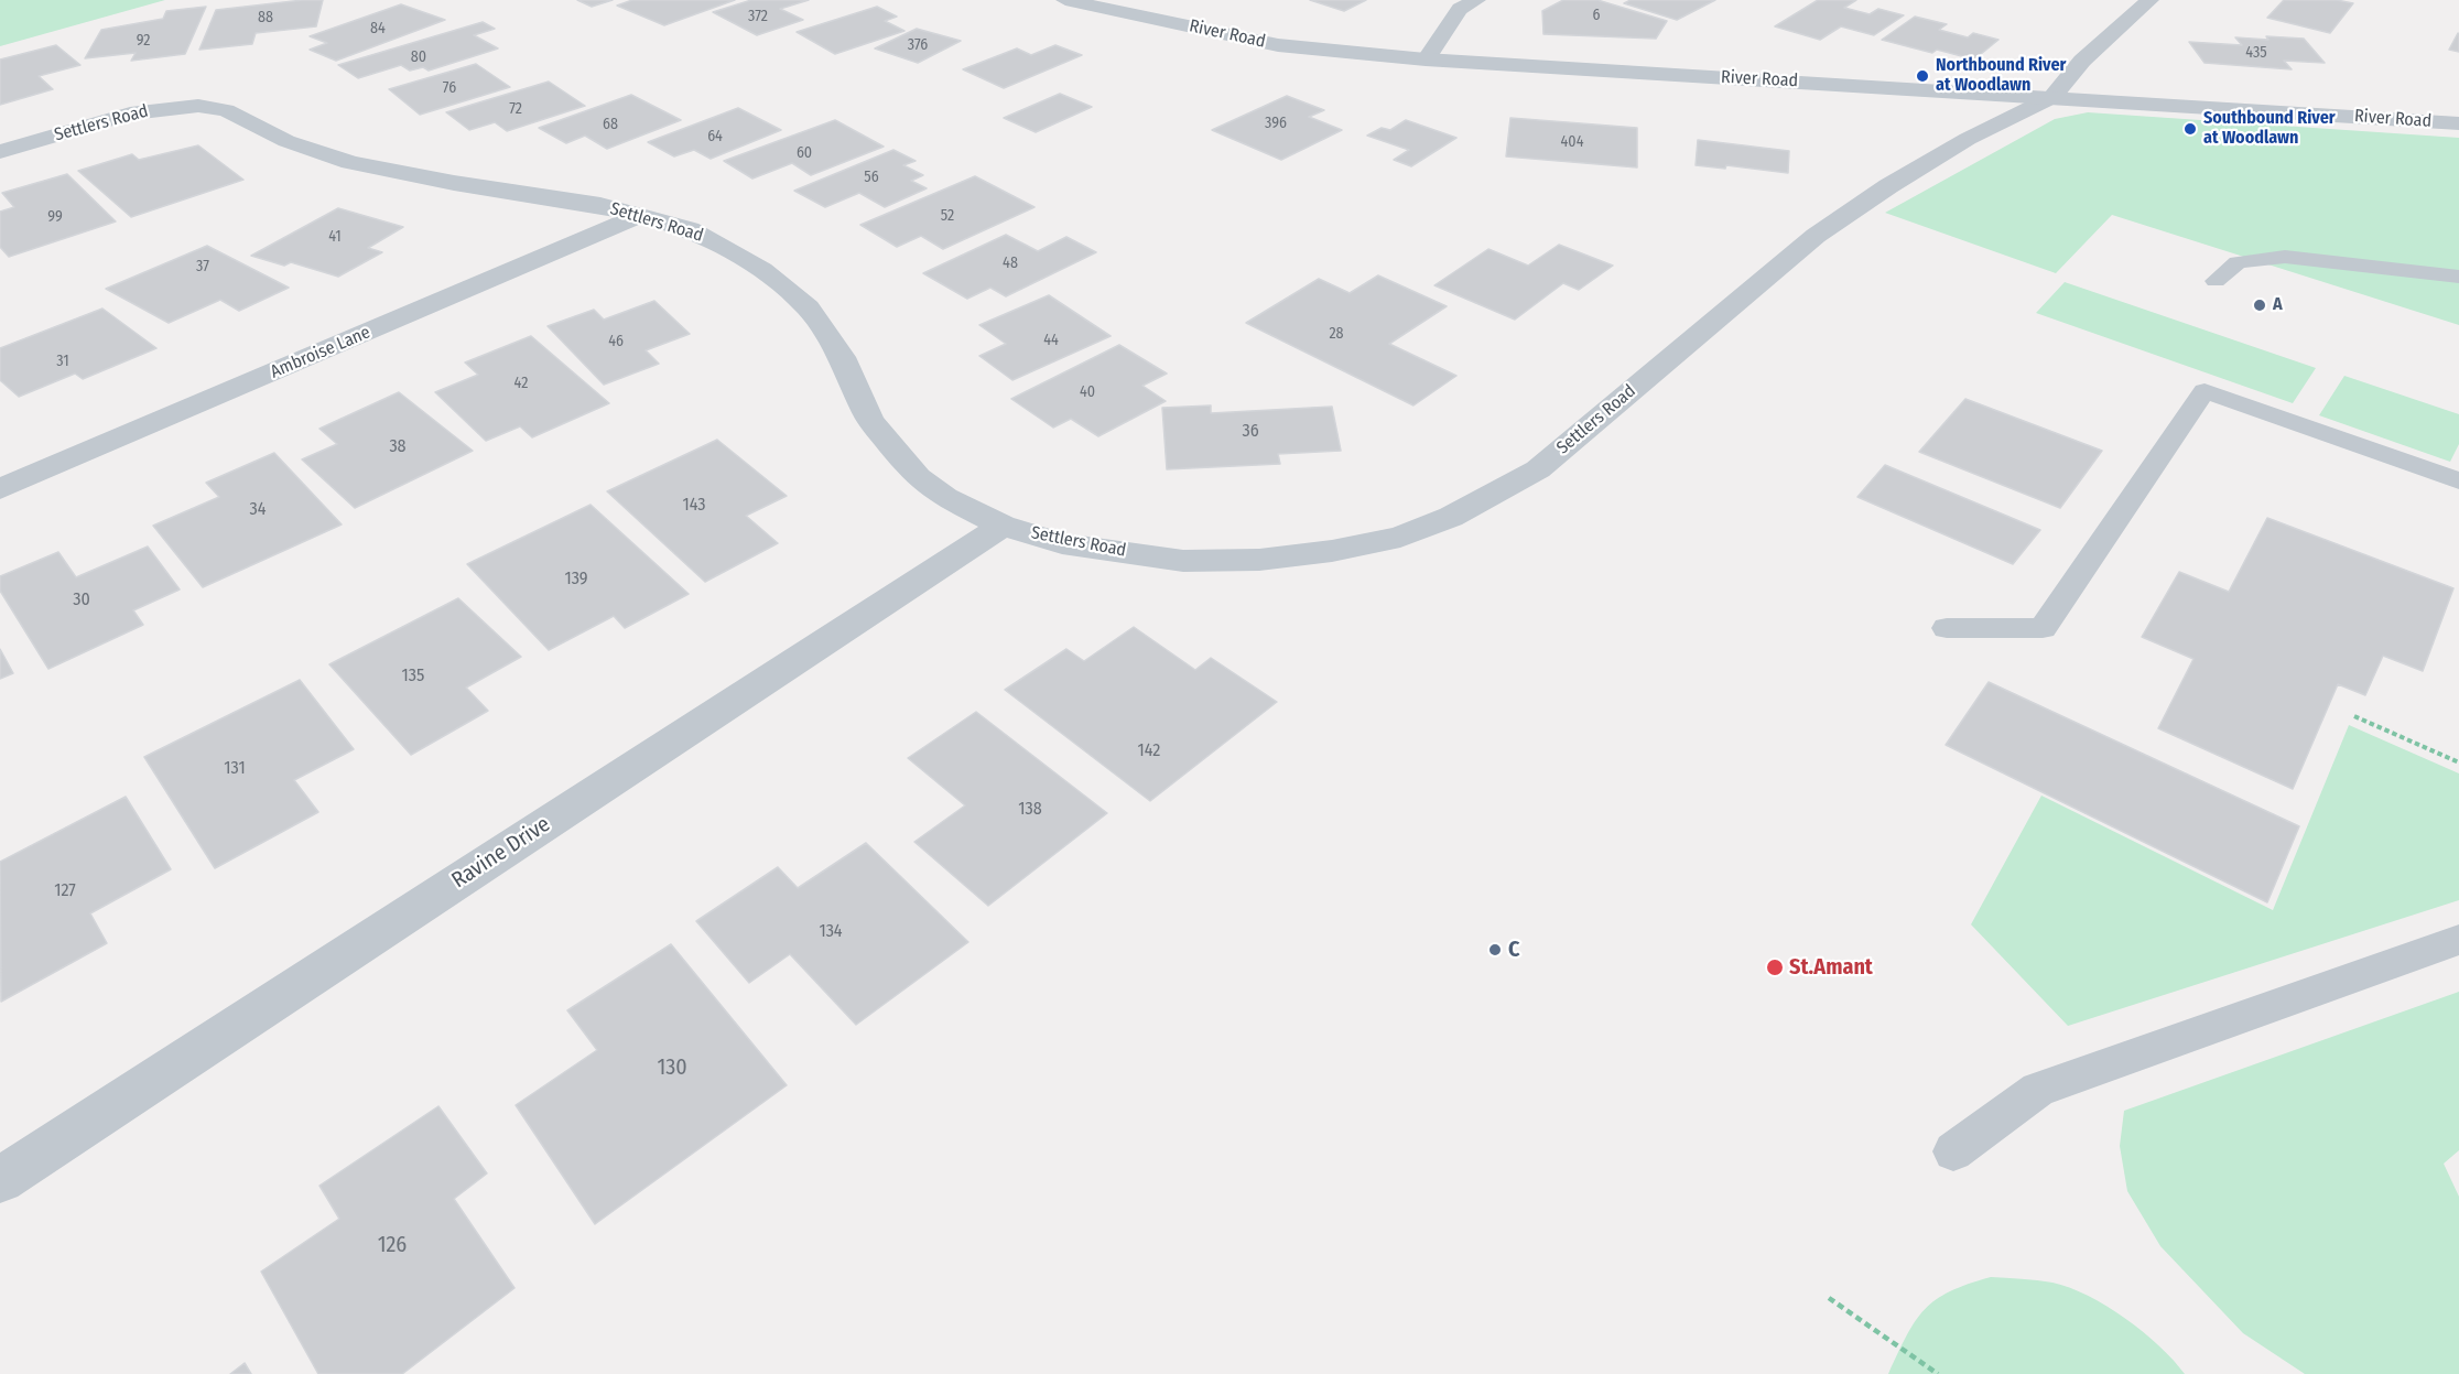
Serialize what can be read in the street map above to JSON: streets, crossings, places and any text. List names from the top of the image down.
{
  "streets": {
    "street": [
      "River Road",
      "Settlers Road",
      "Ambroise Lane",
      "Ravine Drive"
    ]
  },
  "crossings": [
    ["River Road", "Settlers Road"],
    ["Settlers Road", "Ambroise Lane"],
    ["Settlers Road", "Ravine Drive"]
  ],
  "places": [
    "Northbound River at Woodlawn",
    "Southbound River at Woodlawn",
    "A",
    "C",
    "St.Amant"
  ],
  "house_numbers": [
    "6",
    "372",
    "88",
    "84",
    "92",
    "376",
    "435",
    "80",
    "76",
    "72",
    "396",
    "68",
    "64",
    "404",
    "60",
    "56",
    "52",
    "99",
    "41",
    "48",
    "37",
    "28",
    "44",
    "46",
    "31",
    "42",
    "40",
    "36",
    "38",
    "143",
    "34",
    "139",
    "30",
    "135",
    "142",
    "131",
    "138",
    "127",
    "134",
    "130",
    "126"
  ]
}
